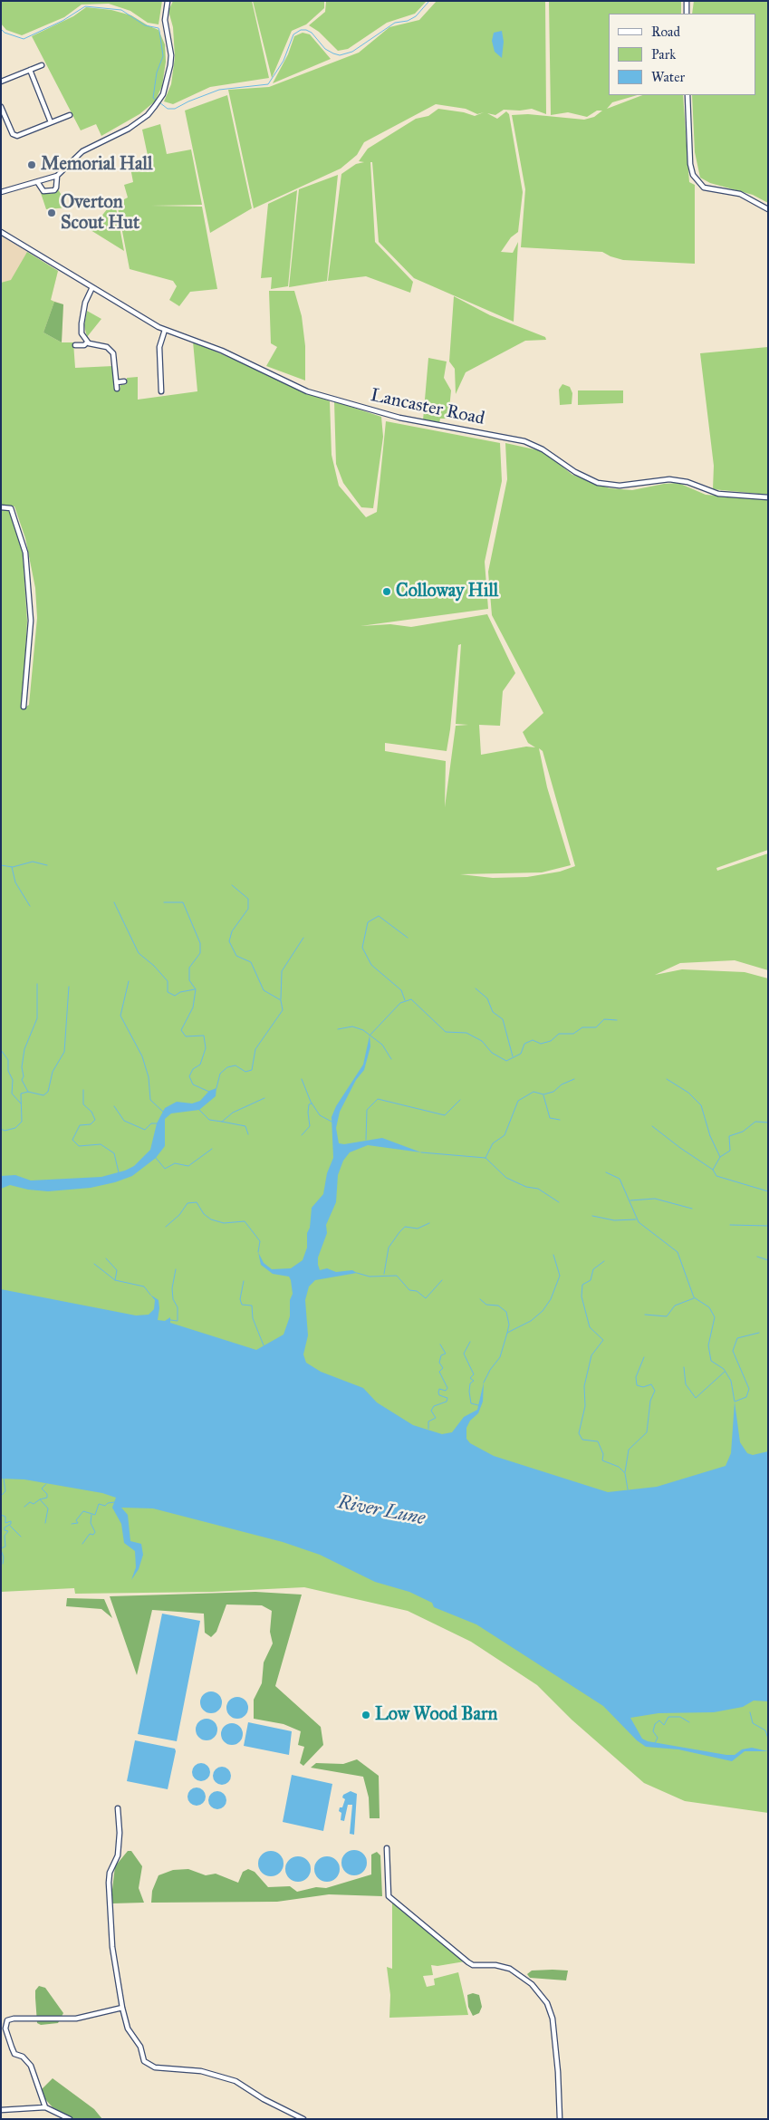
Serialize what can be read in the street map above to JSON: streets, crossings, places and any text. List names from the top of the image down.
{
  "streets": {
    "street": ["Lancaster Road"]
  },
  "water": ["River Lune"],
  "places": [
    "Memorial Hall",
    "Overton Scout Hut",
    "Colloway Hill",
    "Low Wood Barn"
  ],
  "legend": ["Road", "Park", "Water"]
}
